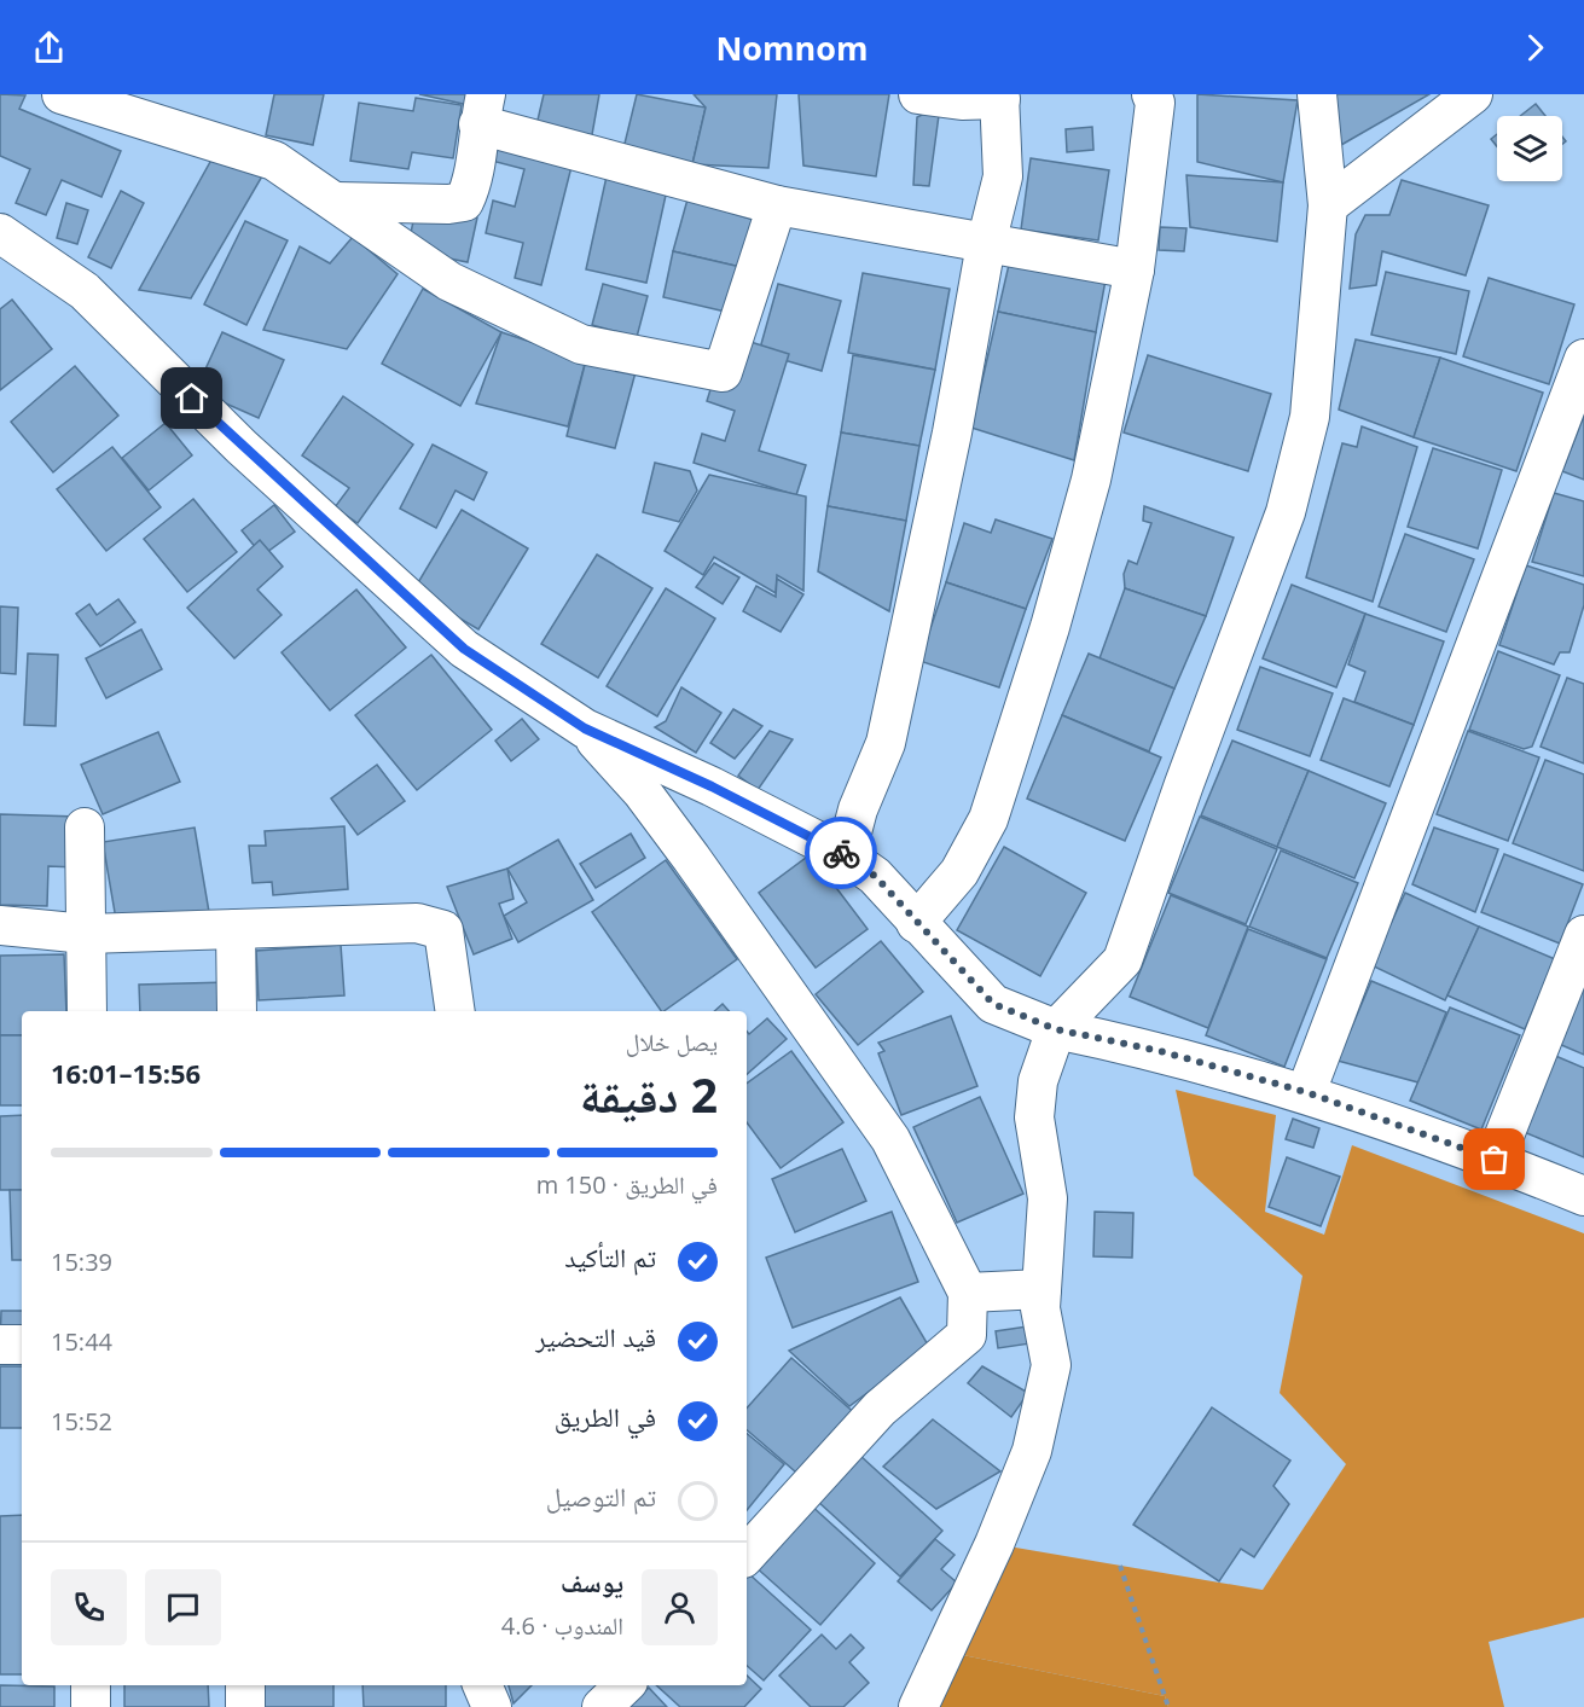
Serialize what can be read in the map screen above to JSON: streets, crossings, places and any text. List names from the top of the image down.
{
  "page": {
    "header": "Nomnom",
    "heading": ["2 دقيقة", "يصل خلال", "15:56–16:01"],
    "panel": ["يوسف", "المندوب · 4.6"],
    "bar": "في الطريق · 150 m",
    "list": [
      ["تم التأكيد", "15:39"],
      ["قيد التحضير", "15:44"],
      ["في الطريق", "15:52"],
      "تم التوصيل"
    ]
  }
}
